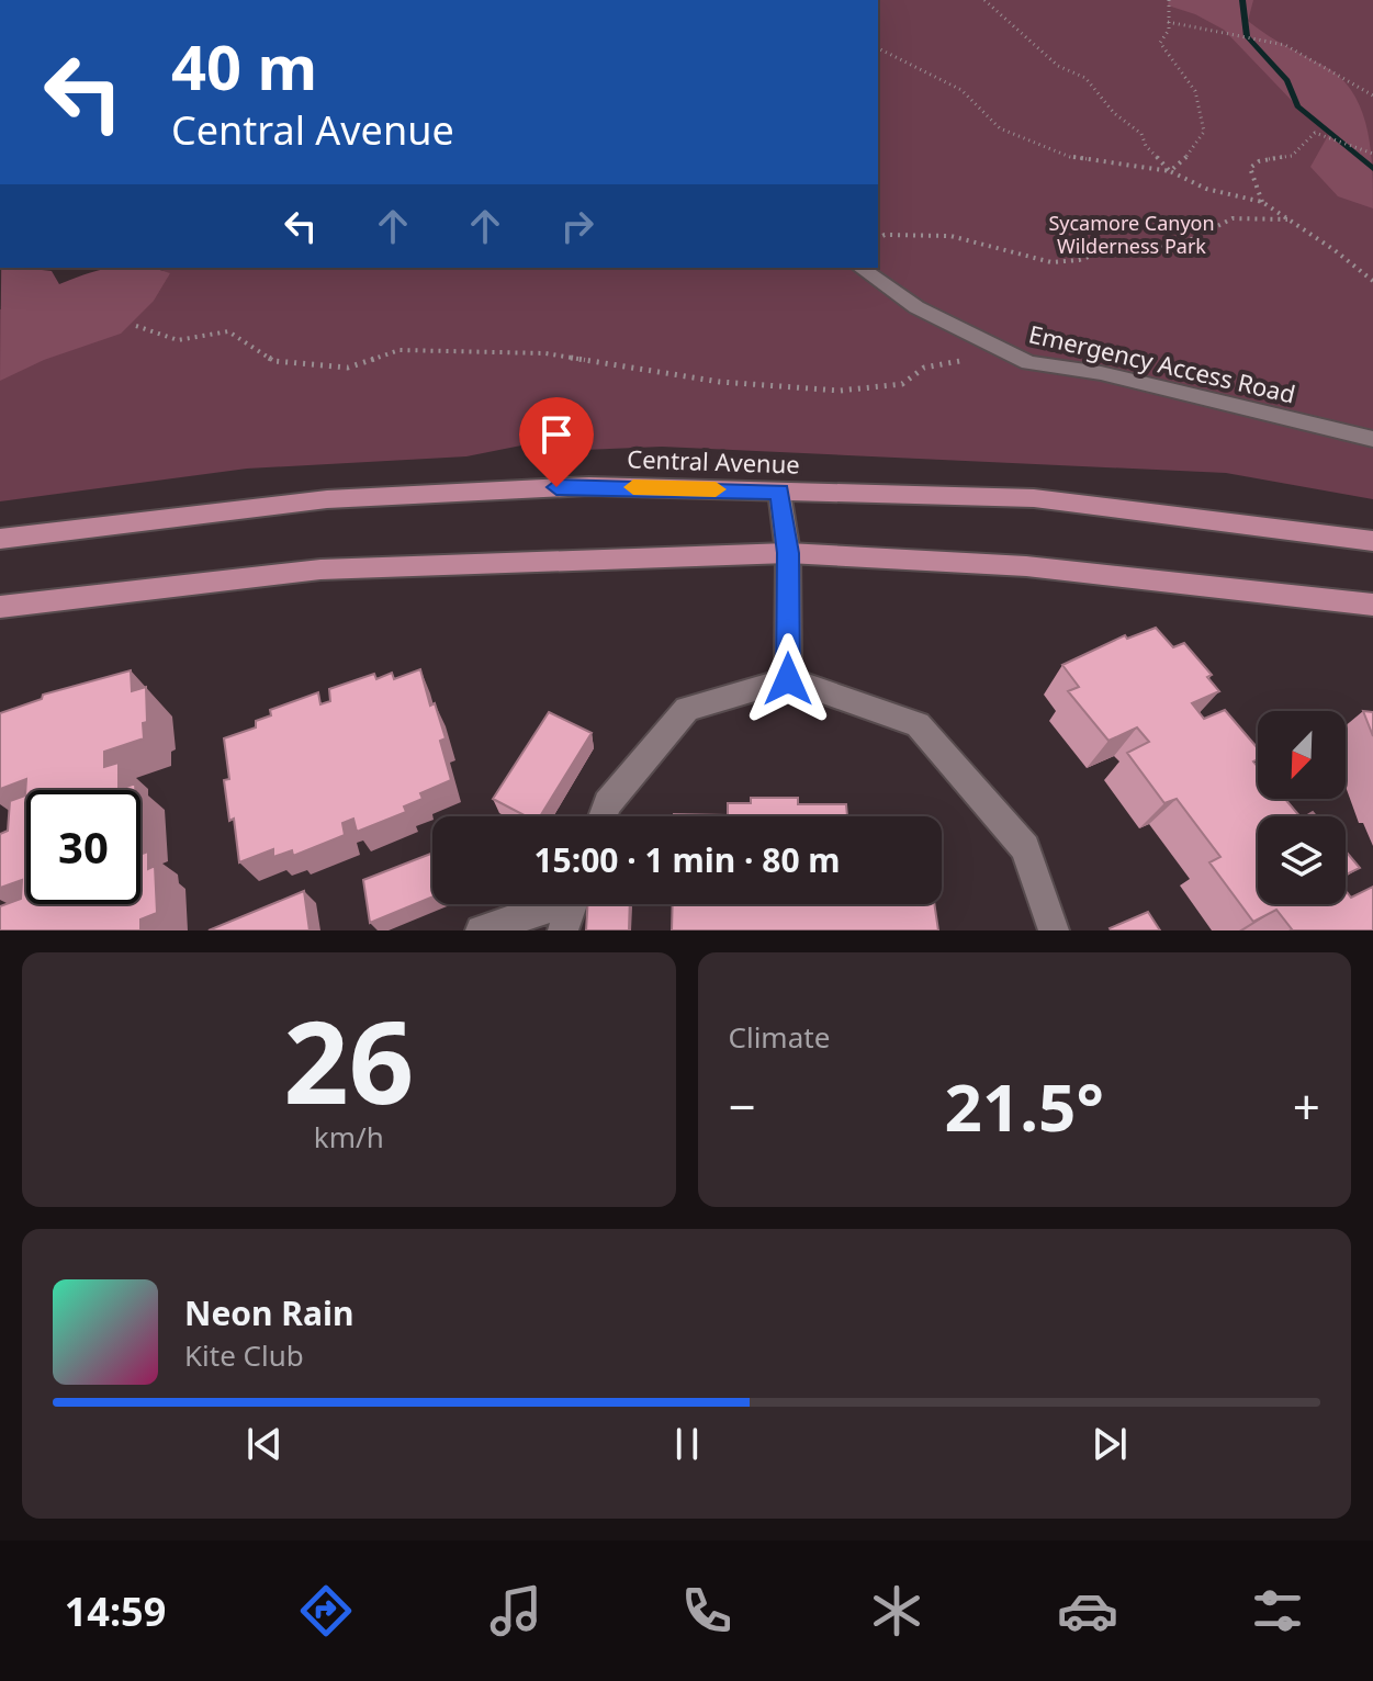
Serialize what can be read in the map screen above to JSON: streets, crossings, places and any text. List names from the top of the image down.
{
  "streets": {
    "main road": ["Central Avenue"],
    "street": ["Emergency Access Road"]
  },
  "parks": ["Sycamore Canyon Wilderness Park"],
  "north": "bottom left",
  "page": {
    "turn": ["40 m", "Central Avenue"],
    "limit": "30",
    "trip": "15:00 · 1 min · 80 m",
    "tile": [
      ["26", "km/h"],
      "Climate"
    ],
    "heat": ["−", "21.5°", "+"],
    "song": ["Neon Rain", "Kite Club"],
    "tabs": "14:59"
  }
}
